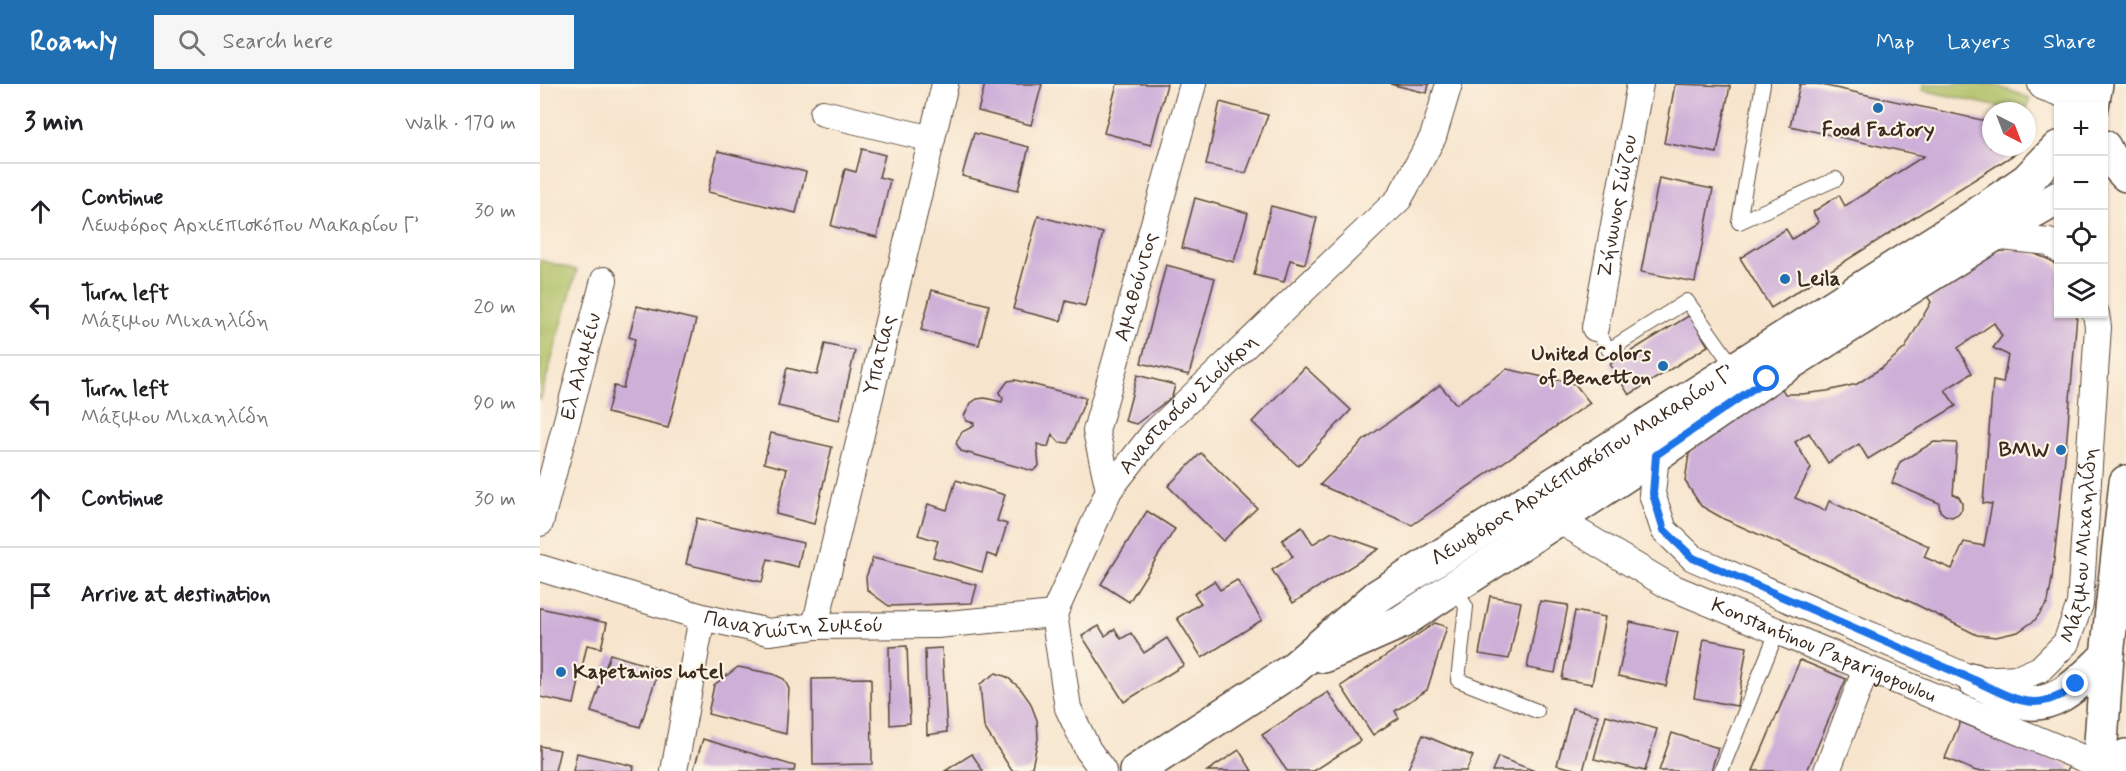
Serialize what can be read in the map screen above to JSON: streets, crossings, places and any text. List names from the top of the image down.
{
  "streets": {
    "main road": ["Λεωφόρος Αρχιεπισκόπου Μακαρίου Γ’"],
    "street": [
      "Ζήνωνος Σώζου",
      "Αμαθούντος",
      "Υπατίας",
      "Ελ Αλαμέιν",
      "Αναστασίου Σιούκρη",
      "Μάξιμου Μιχαηλίδη",
      "Παναγιώτη Συμεού",
      "Konstantinou Paparigopoulou"
    ]
  },
  "crossings": [
    ["Αμαθούντος", "Αναστασίου Σιούκρη"],
    ["Υπατίας", "Παναγιώτη Συμεού"],
    ["Αναστασίου Σιούκρη", "Παναγιώτη Συμεού"],
    ["Λεωφόρος Αρχιεπισκόπου Μακαρίου Γ’", "Μάξιμου Μιχαηλίδη"],
    ["Λεωφόρος Αρχιεπισκόπου Μακαρίου Γ’", "Konstantinou Paparigopoulou"]
  ],
  "places": [
    "Food Factory",
    "Leila",
    "United Colors of Benetton",
    "BMW",
    "Kapetanios hotel"
  ],
  "north": "bottom right",
  "page": {
    "header": "Roamly",
    "search": "Search here",
    "nav": ["Map", "Layers", "Share"],
    "heading": ["3 min", "Walk · 170 m"],
    "map_buttons": ["+", "−"],
    "list": [
      ["Continue", "Λεωφόρος Αρχιεπισκόπου Μακαρίου Γ’", "30 m"],
      ["Turn left", "Μάξιμου Μιχαηλίδη", "20 m"],
      ["Turn left", "Μάξιμου Μιχαηλίδη", "90 m"],
      ["Continue", "30 m"],
      "Arrive at destination"
    ]
  }
}
